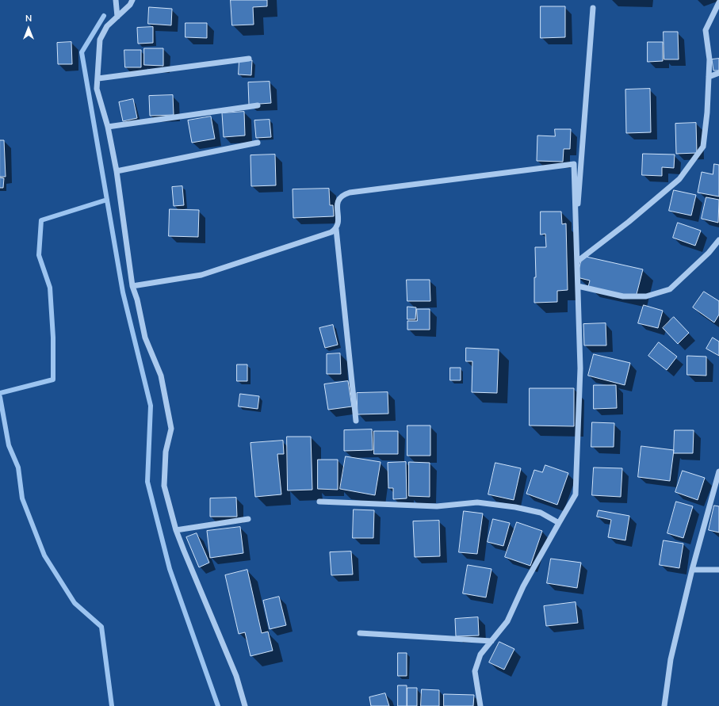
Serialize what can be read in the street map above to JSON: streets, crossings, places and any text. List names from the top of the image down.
{
  "north": "top"
}
